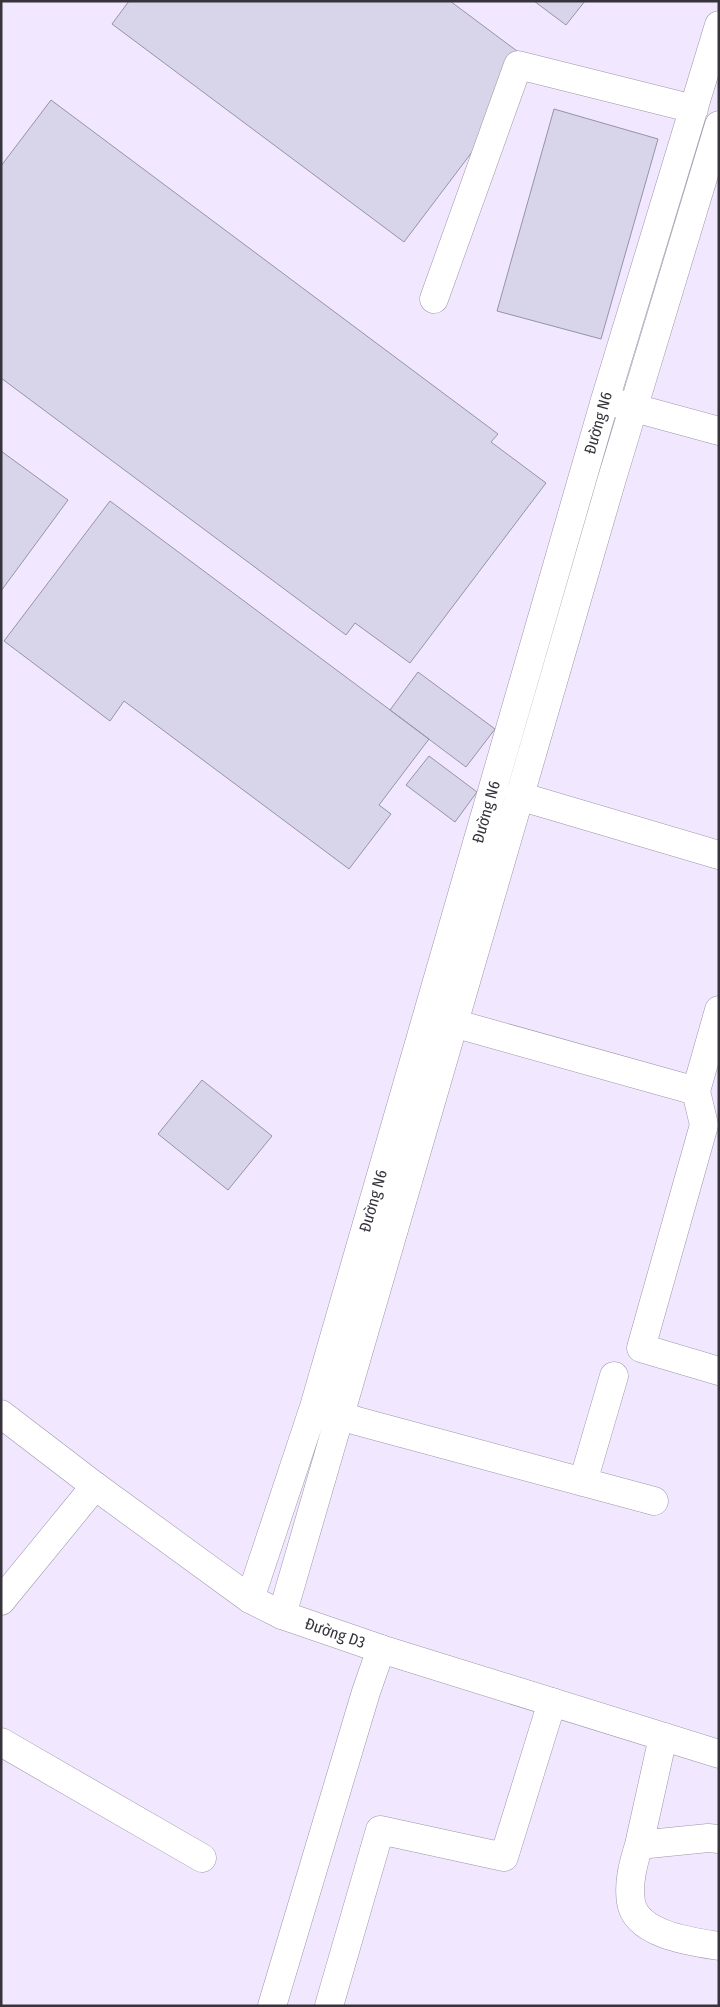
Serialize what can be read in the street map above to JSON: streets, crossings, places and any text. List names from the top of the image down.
{
  "streets": {
    "street": ["Đường N6", "Đường D3"]
  },
  "crossings": [
    ["Đường N6", "Đường D3"]
  ]
}
